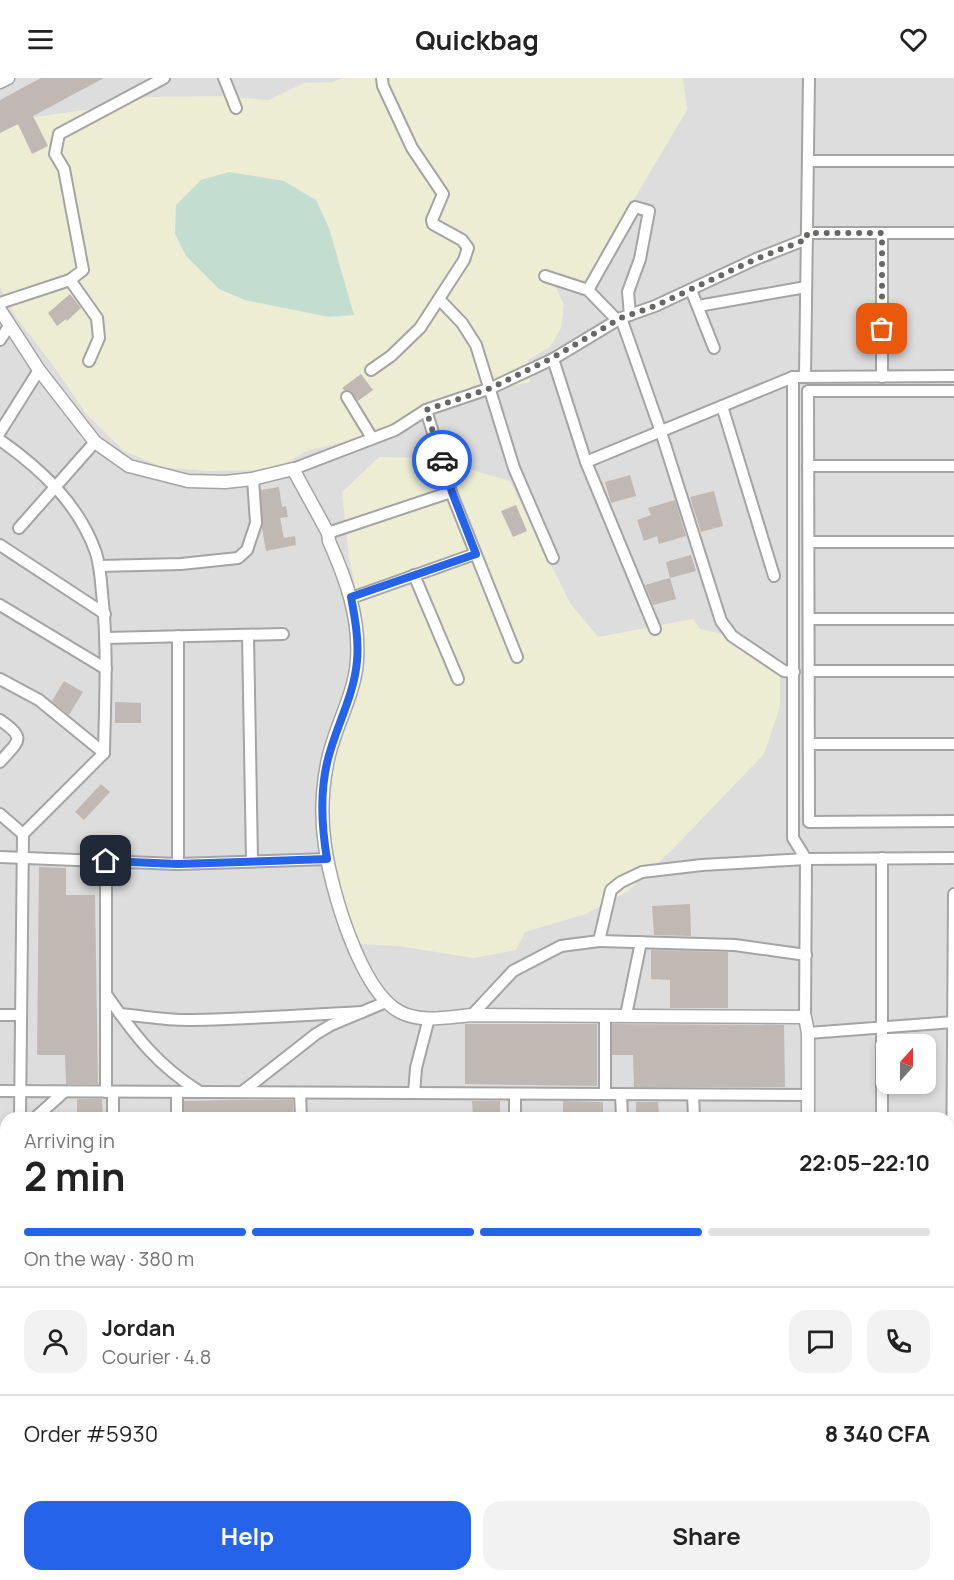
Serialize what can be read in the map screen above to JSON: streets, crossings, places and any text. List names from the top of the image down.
{
  "north": "top",
  "page": {
    "header": "Quickbag",
    "heading": ["2 min", "Arriving in", "22:05–22:10"],
    "panel": [
      "Jordan",
      "Courier · 4.8",
      "Order #5930",
      "8 340 CFA"
    ],
    "bar": "On the way · 380 m",
    "buttons": ["Help", "Share"]
  }
}
